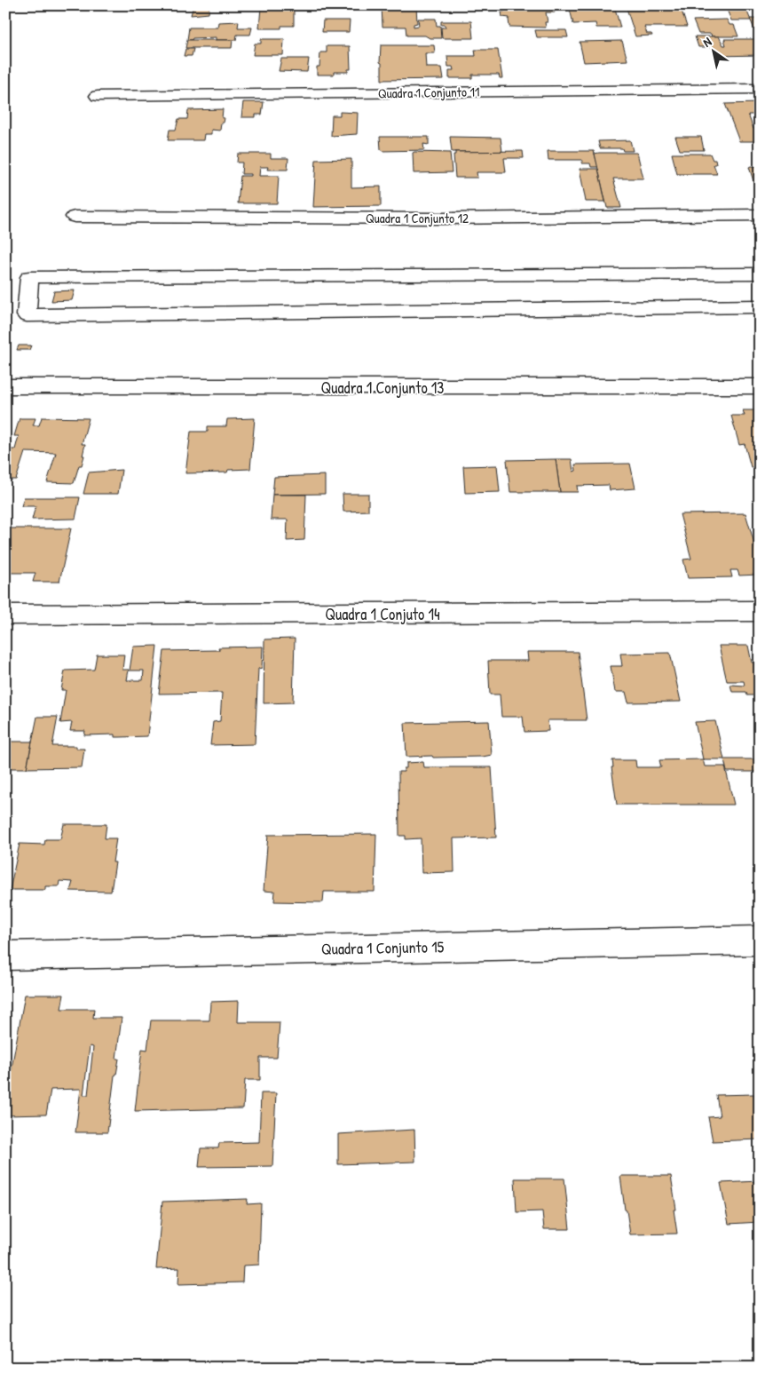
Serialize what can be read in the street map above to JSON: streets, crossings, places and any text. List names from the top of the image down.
{
  "streets": {
    "street": [
      "Quadra 1 Conjunto 11",
      "Quadra 1 Conjunto 12",
      "Quadra 1 Conjunto 13",
      "Quadra 1 Conjuto 14",
      "Quadra 1 Conjunto 15"
    ]
  },
  "north": "top left"
}
